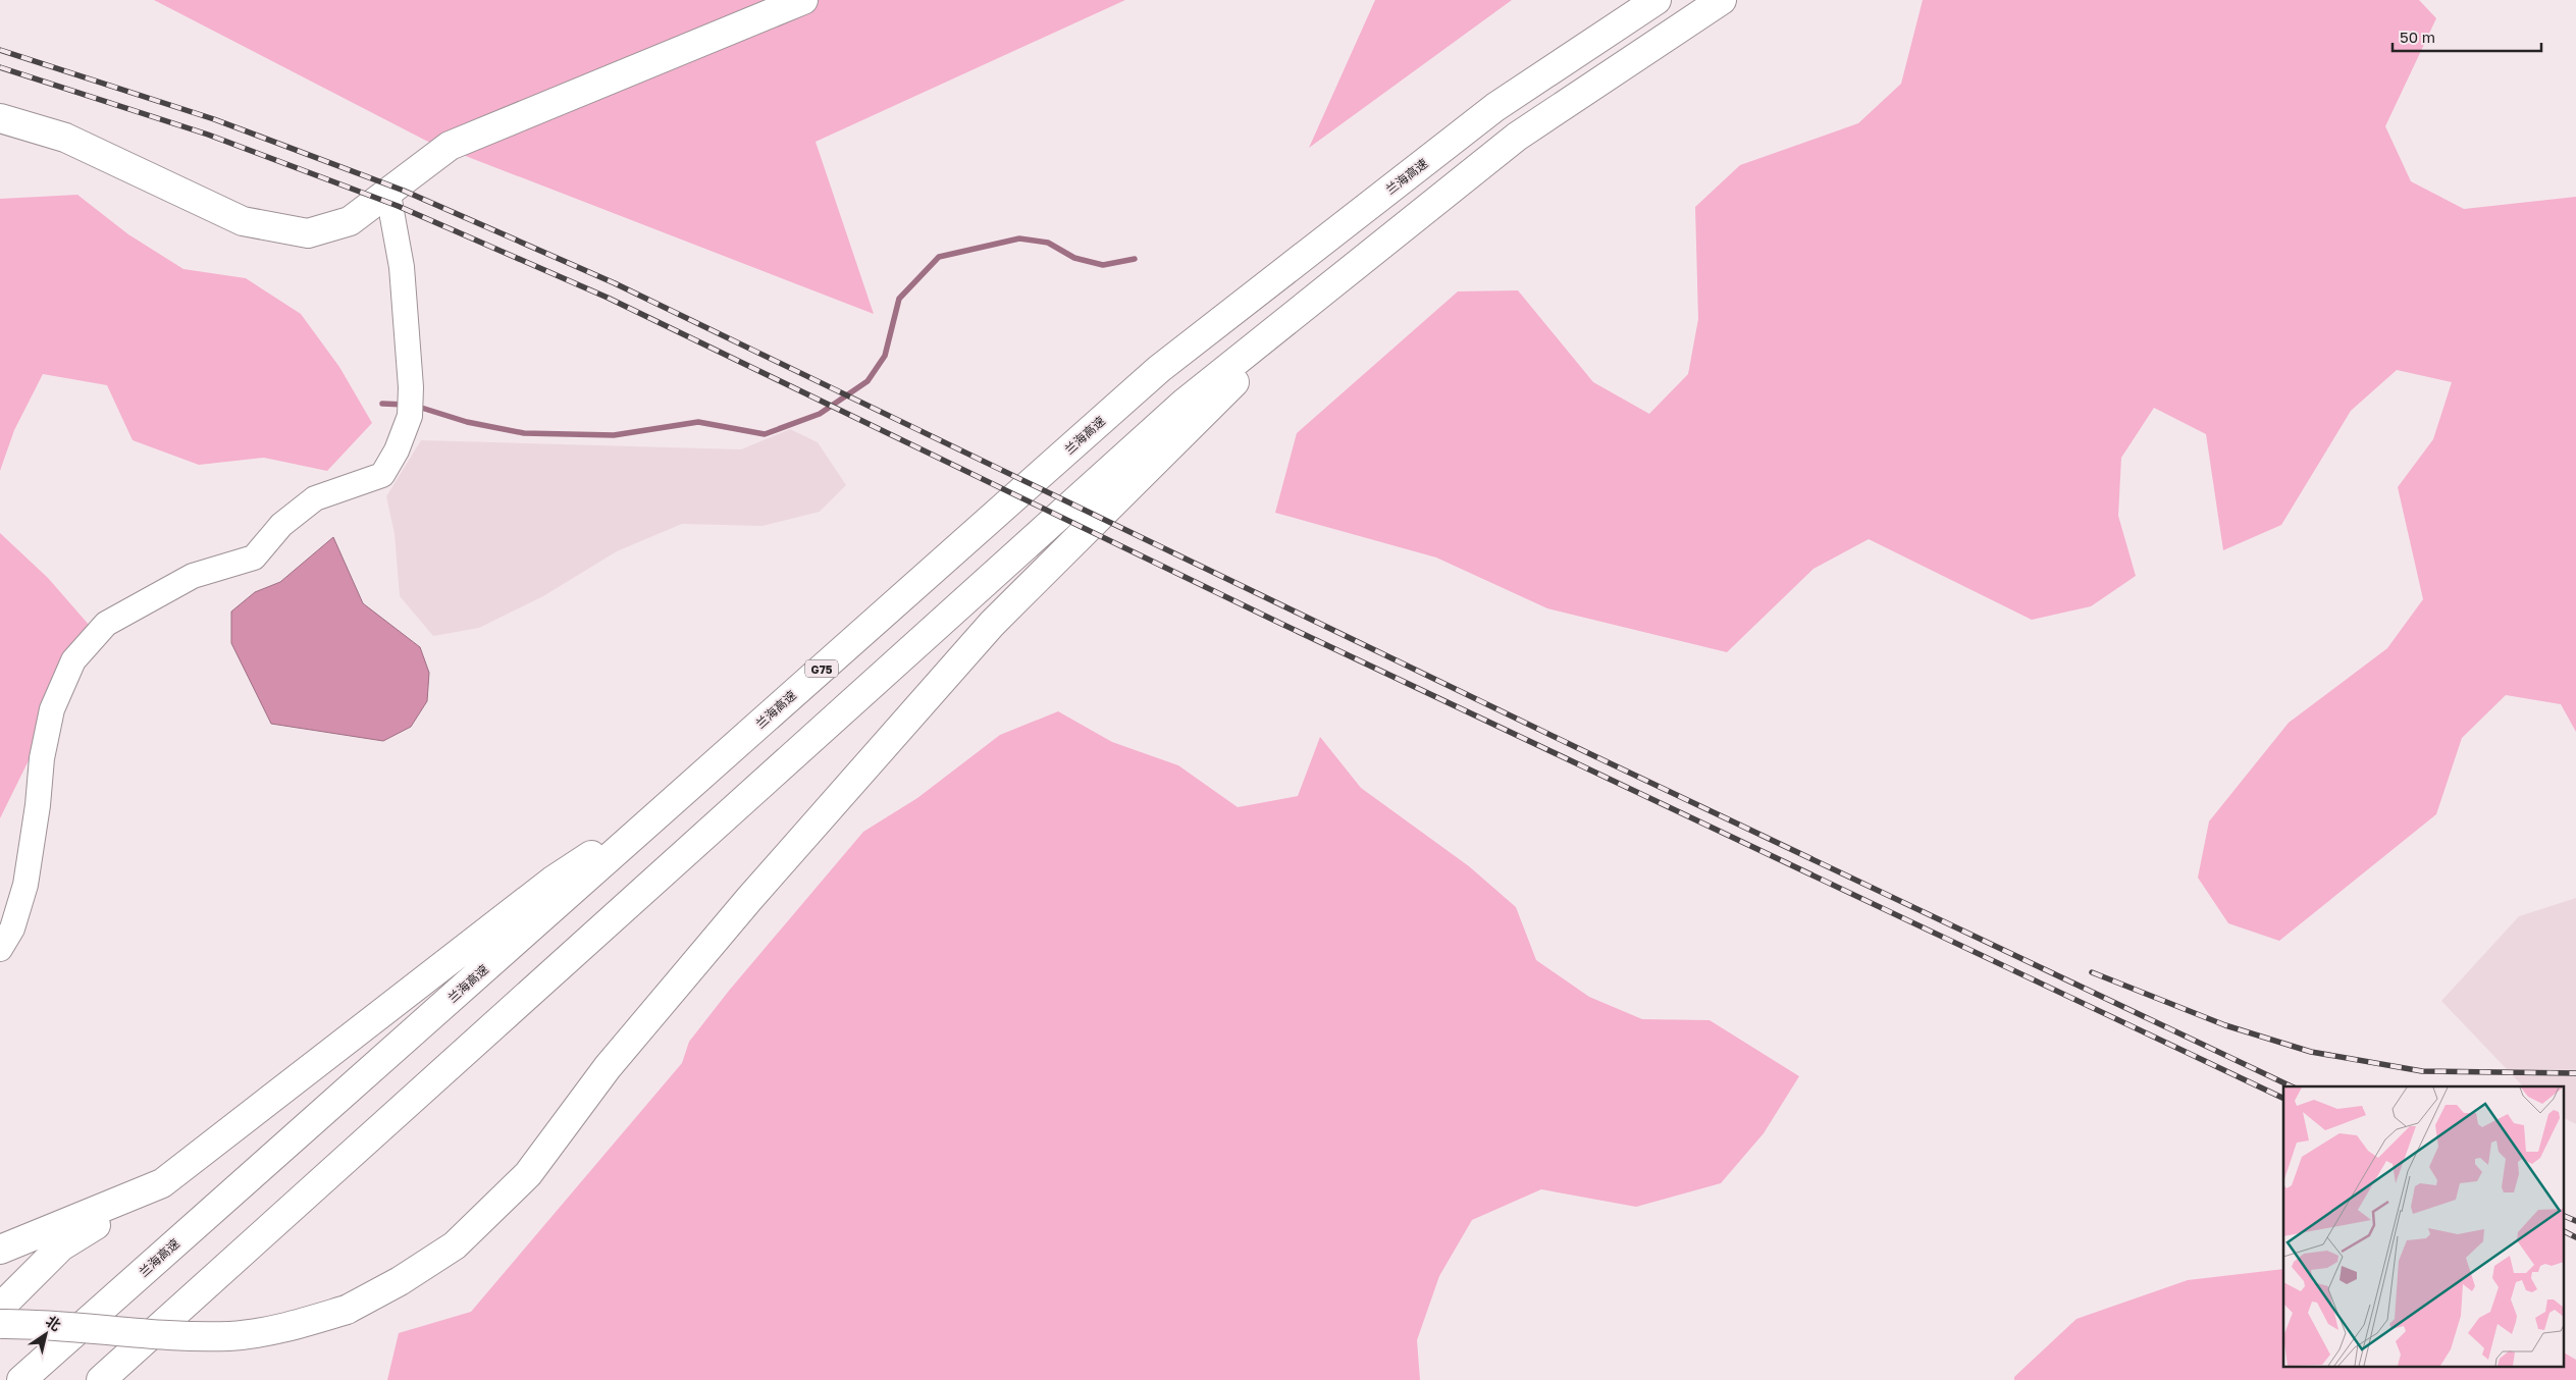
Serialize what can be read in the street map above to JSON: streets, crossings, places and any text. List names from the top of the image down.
{
  "streets": {
    "main road": ["兰海高速", "G75"]
  },
  "scale_bar": "50 m",
  "north": "top right"
}
